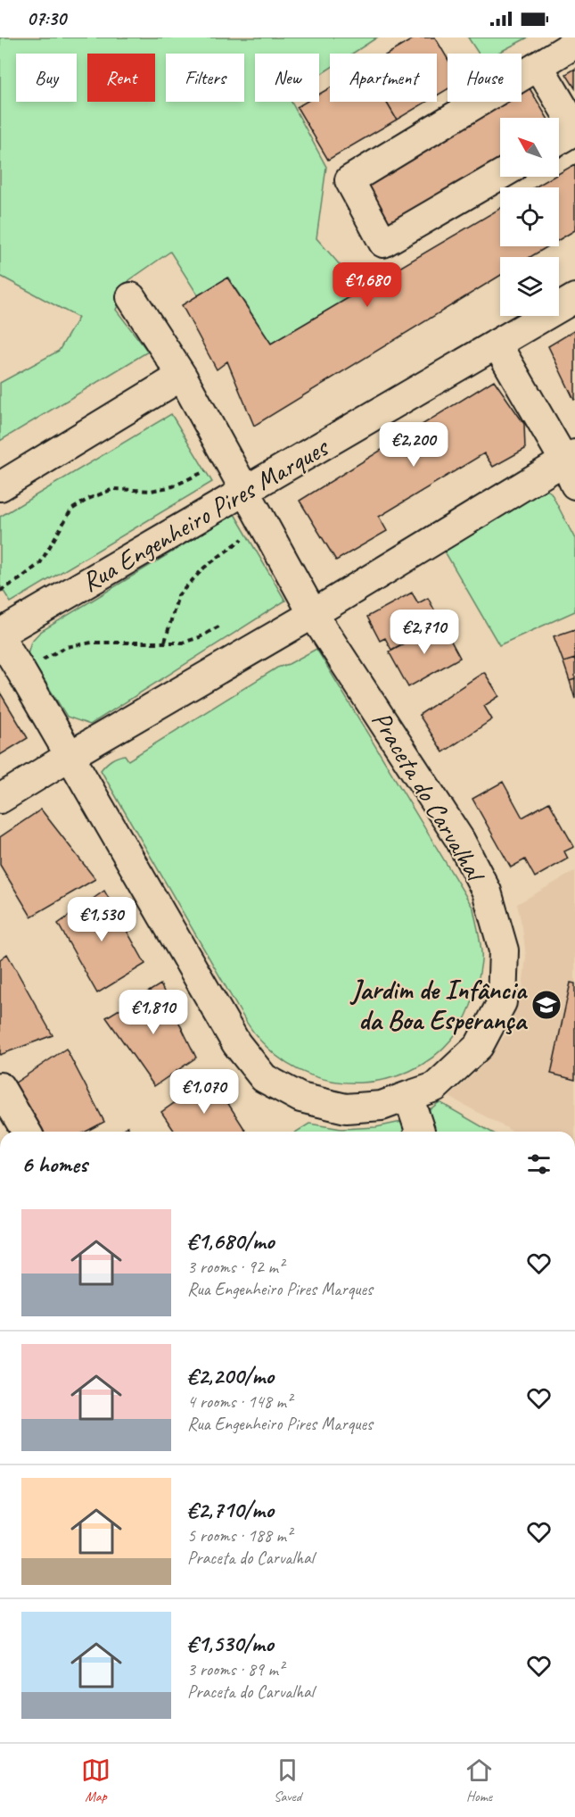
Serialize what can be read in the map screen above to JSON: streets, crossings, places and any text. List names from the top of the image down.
{
  "streets": {
    "street": ["Rua Engenheiro Pires Marques", "Praceta do Carvalhal"]
  },
  "crossings": [
    ["Rua Engenheiro Pires Marques", "Praceta do Carvalhal"]
  ],
  "places": {
    "school or university": ["Jardim de Infância da Boa Esperança"]
  },
  "north": "top left",
  "page": {
    "status": "07:30",
    "chip": [
      "Buy",
      "Rent",
      "Filters",
      "New",
      "Apartment",
      "House"
    ],
    "price": [
      "€1,680",
      "€2,200",
      "€2,710",
      "€1,530",
      "€1,810",
      "€1,070"
    ],
    "heading": "6 homes",
    "list": [
      {
        "name": "€1,680/mo",
        "note": "3 rooms · 92 m² · Rua Engenheiro Pires Marques"
      },
      {
        "name": "€2,200/mo",
        "note": "4 rooms · 148 m² · Rua Engenheiro Pires Marques"
      },
      {
        "name": "€2,710/mo",
        "note": "5 rooms · 188 m² · Praceta do Carvalhal"
      },
      {
        "name": "€1,530/mo",
        "note": "3 rooms · 89 m² · Praceta do Carvalhal"
      }
    ],
    "tabs": ["Map", "Saved", "Home"]
  }
}
